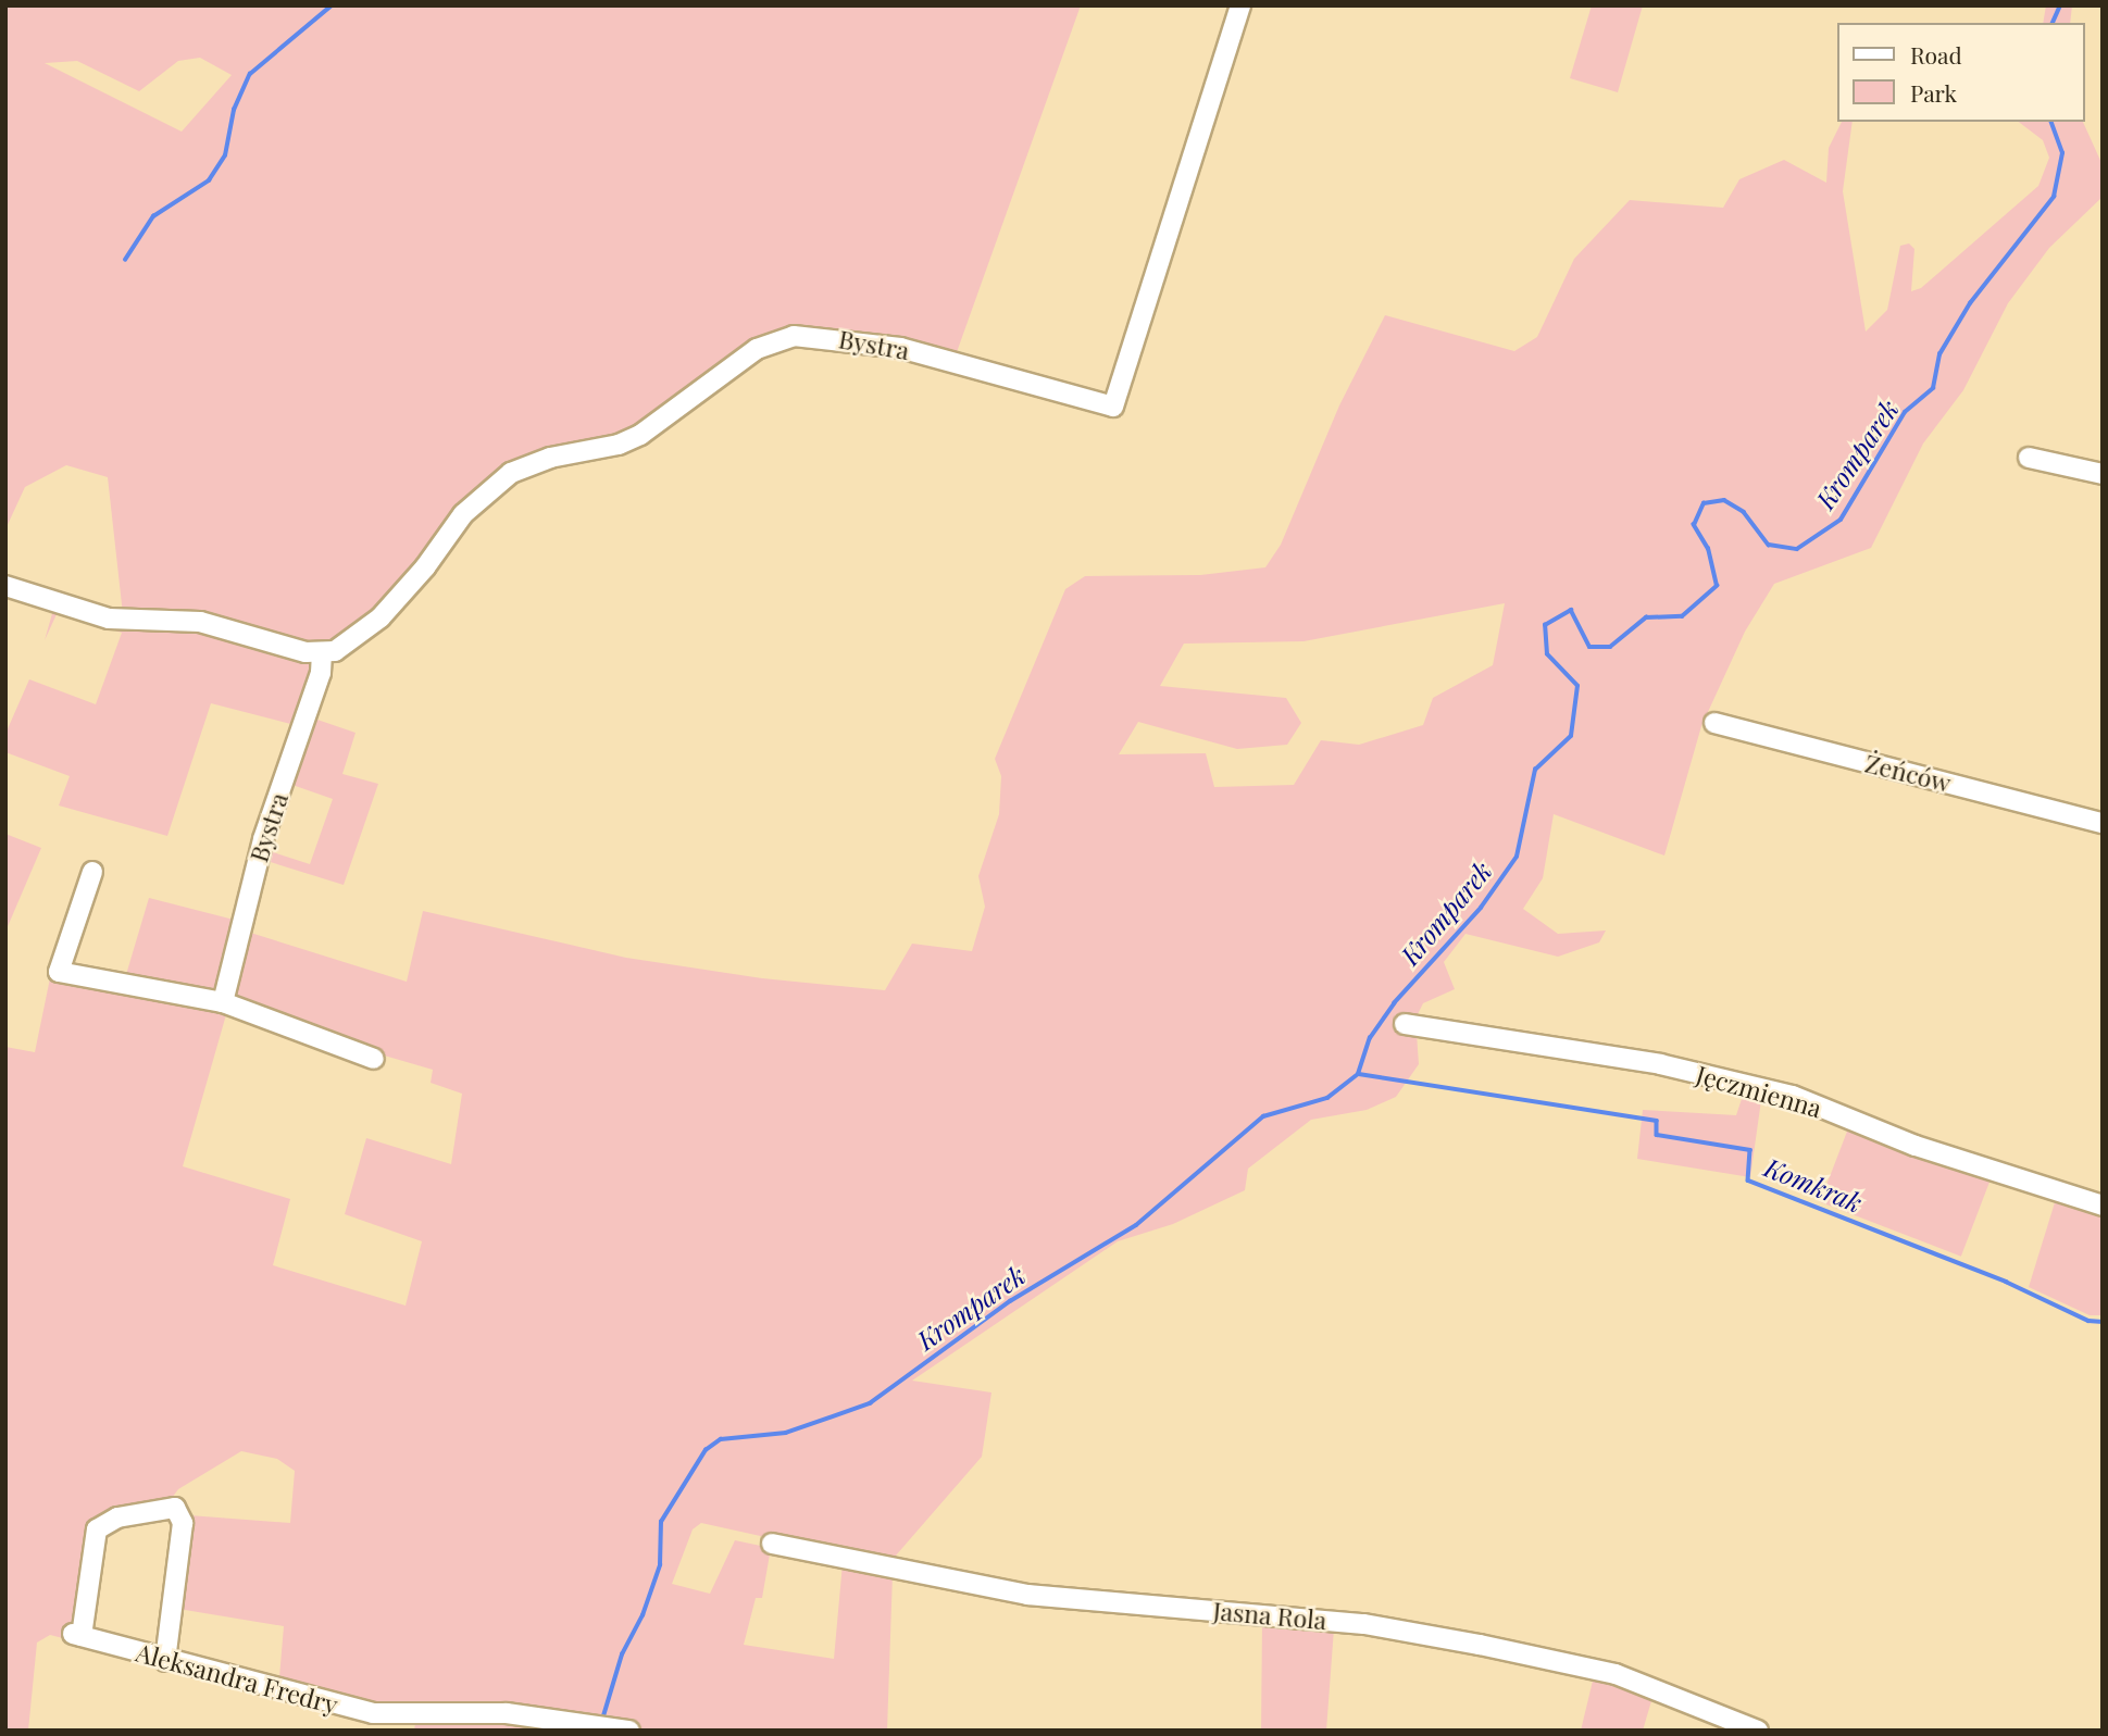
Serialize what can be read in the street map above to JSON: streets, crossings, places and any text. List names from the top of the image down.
{
  "streets": {
    "street": [
      "Bystra",
      "Żeńców",
      "Jęczmienna",
      "Jasna Rola",
      "Aleksandra Fredry"
    ]
  },
  "water": ["Kromparek", "Komkrak"],
  "legend": ["Road", "Park"]
}
